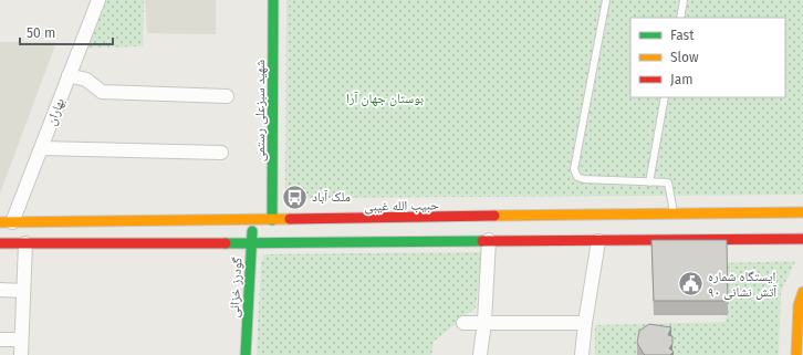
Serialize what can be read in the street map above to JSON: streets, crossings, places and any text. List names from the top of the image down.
{
  "streets": {
    "main road": ["شهید سبزعلی رستمی", "حبیب الله غیبی", "گودرز خزائی"],
    "street": ["بهاران"]
  },
  "crossings": [
    ["شهید سبزعلی رستمی", "حبیب الله غیبی"],
    ["بهاران", "حبیب الله غیبی"],
    ["حبیب الله غیبی", "گودرز خزائی"]
  ],
  "parks": ["بوستان جهان آرا"],
  "places": {
    "bus stop": ["ملک آباد"],
    "public building": ["ایستگاه شماره ۹۰ آتش نشانی"]
  },
  "legend": ["Fast", "Slow", "Jam"],
  "scale_bar": "50 m"
}
